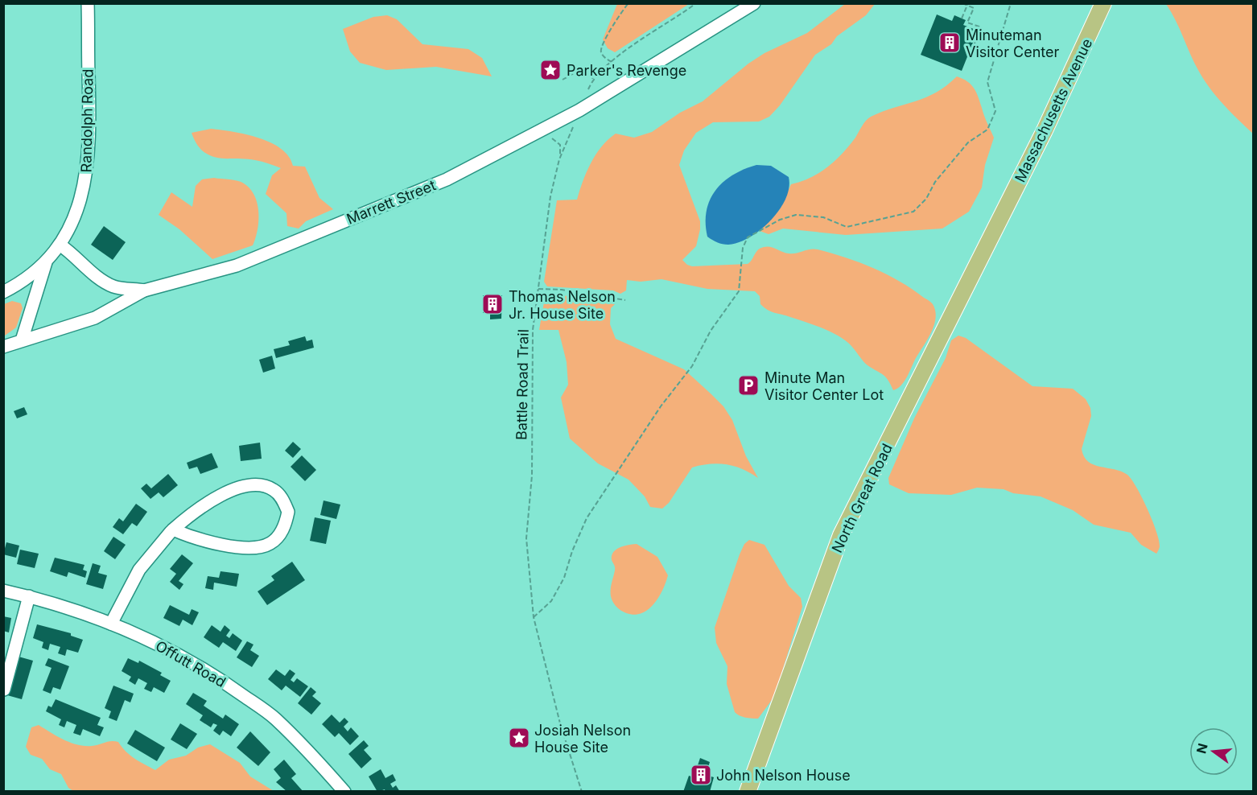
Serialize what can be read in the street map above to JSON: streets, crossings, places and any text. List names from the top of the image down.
{
  "streets": {
    "main road": ["Massachusetts Avenue", "North Great Road"],
    "street": ["Randolph Road", "Marrett Street", "Offutt Road"],
    "path": ["Battle Road Trail"]
  },
  "crossings": [
    ["Massachusetts Avenue", "North Great Road"],
    ["Marrett Street", "Battle Road Trail"]
  ],
  "places": {
    "building": ["Minuteman Visitor Center", "Thomas Nelson Jr. House Site", "John Nelson House"],
    "place": ["Parker's Revenge", "Josiah Nelson House Site"],
    "parking": ["Minute Man Visitor Center Lot"]
  },
  "north": "left"
}
